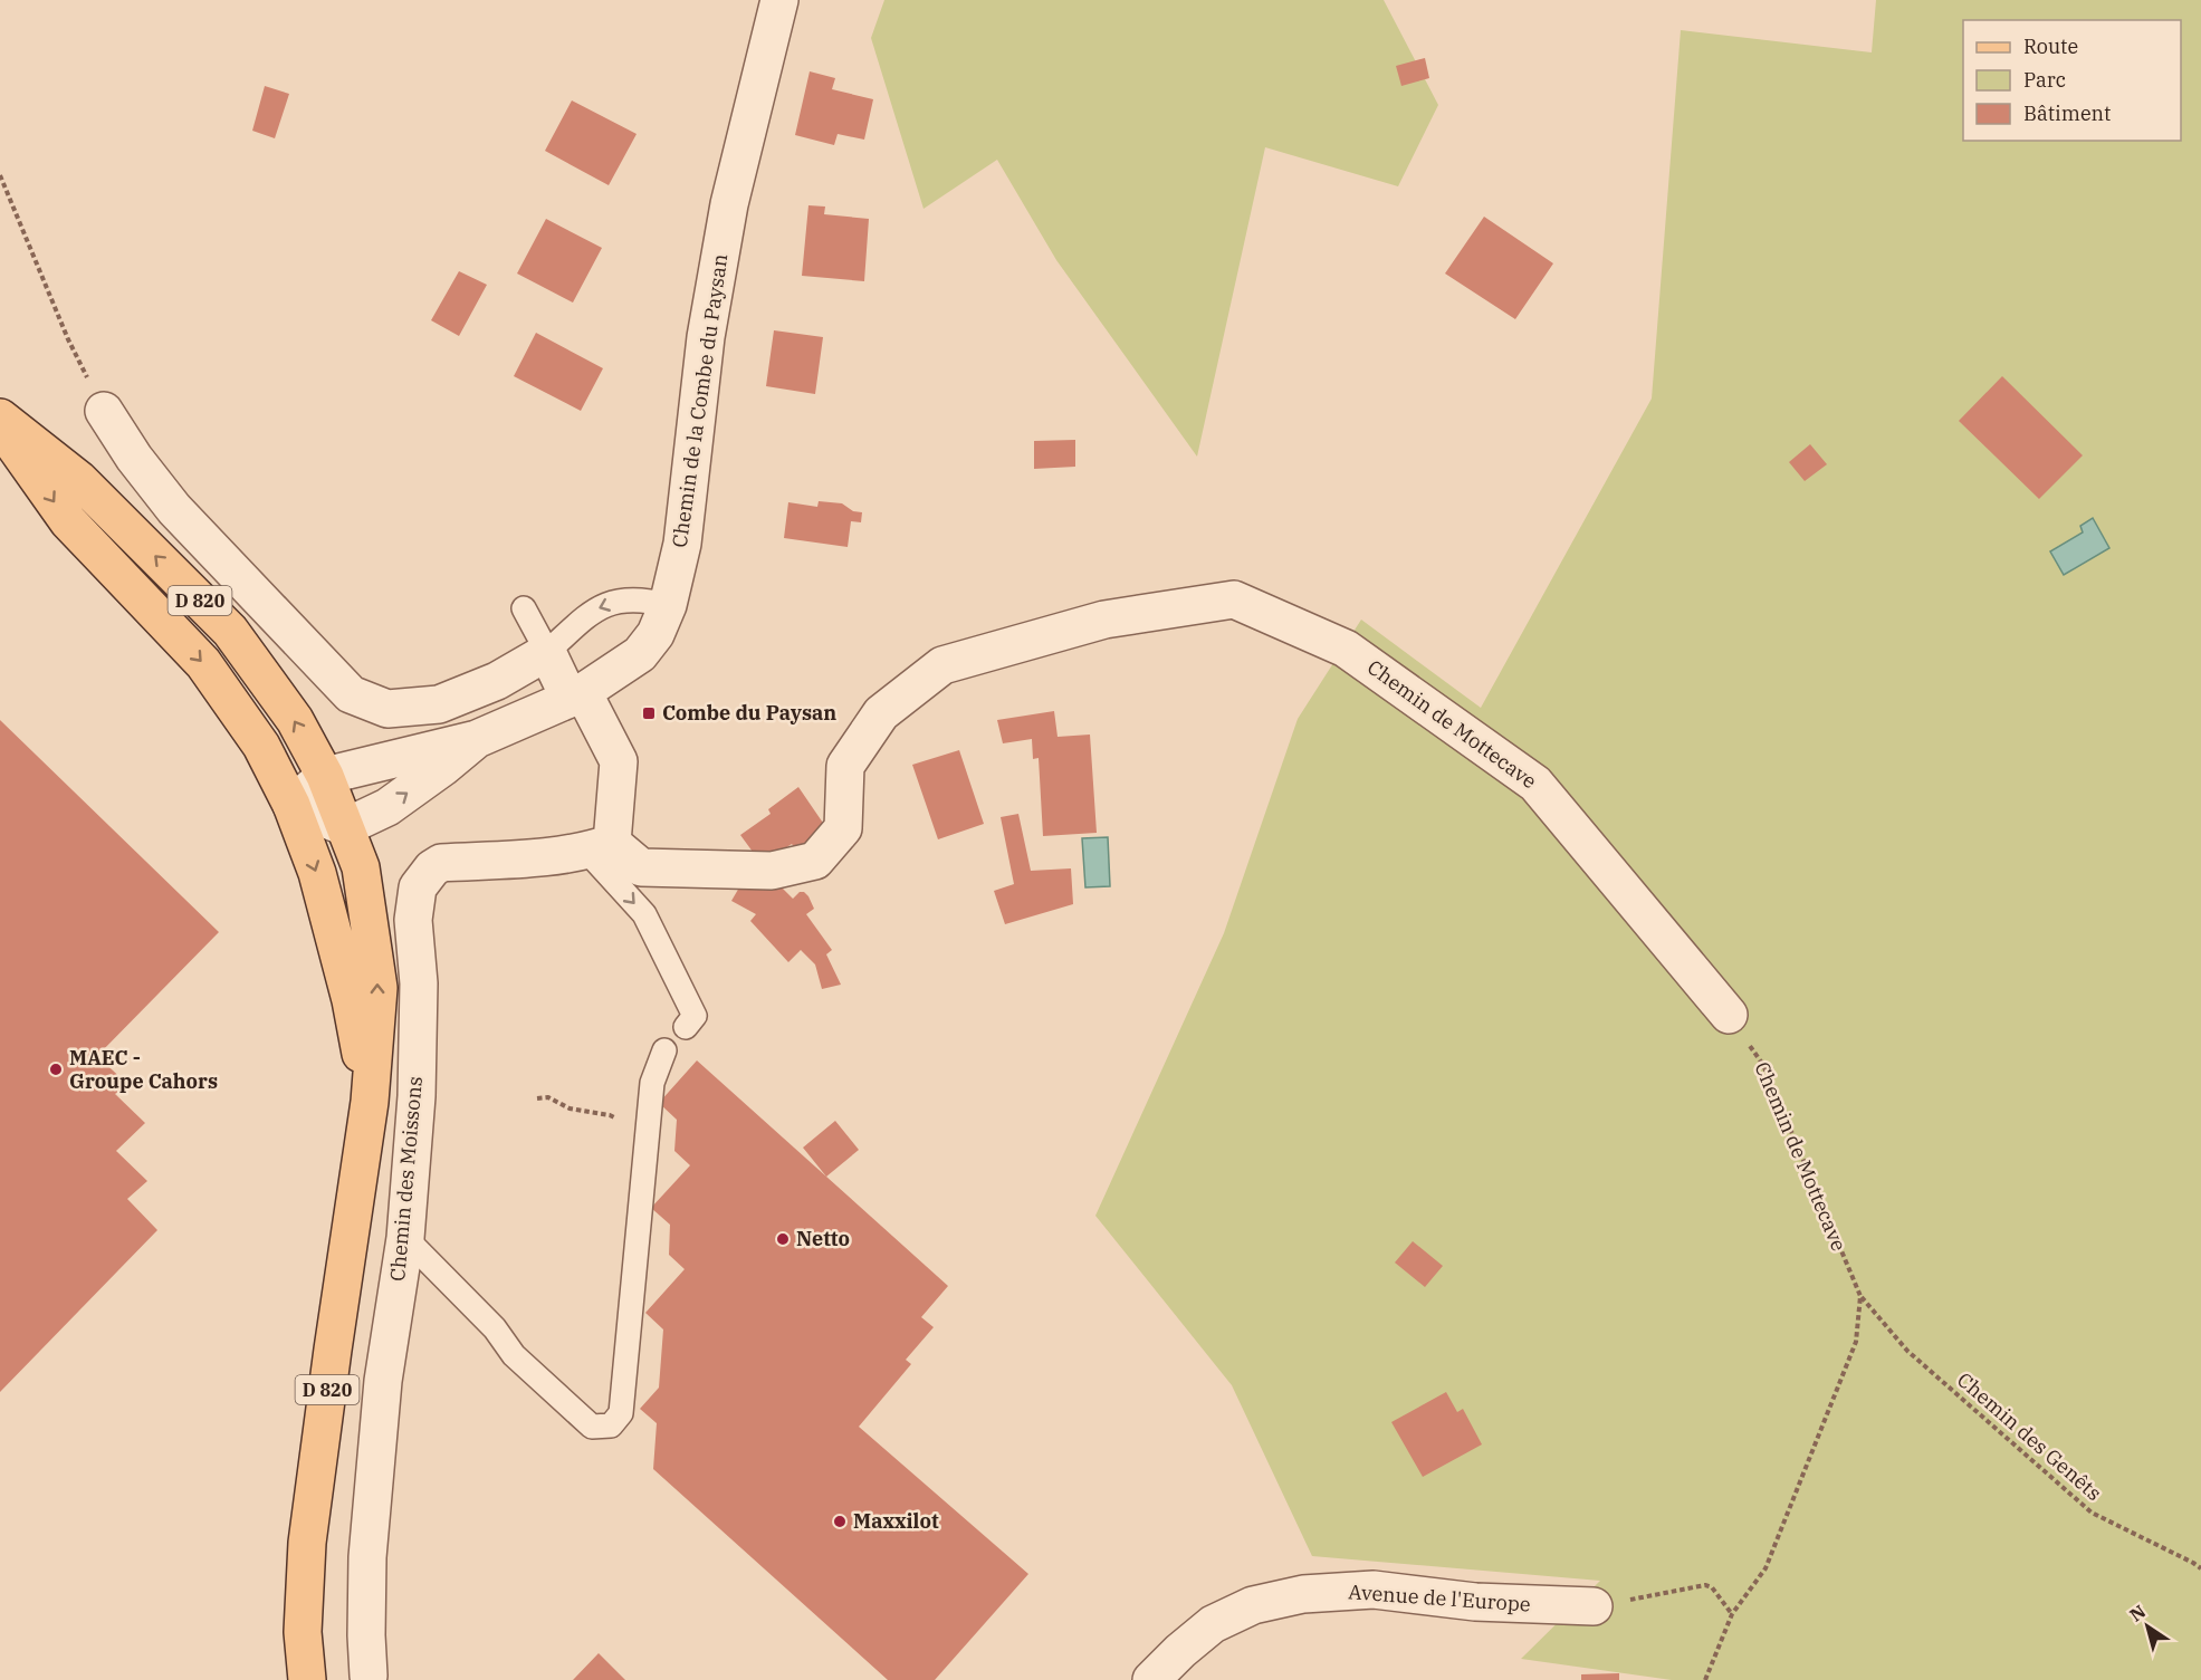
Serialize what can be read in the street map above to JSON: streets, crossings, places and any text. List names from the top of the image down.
{
  "streets": {
    "main road": ["D 820"],
    "street": [
      "Chemin de la Combe du Paysan",
      "Chemin de Mottecave",
      "Chemin des Moissons",
      "Avenue de l'Europe"
    ],
    "path": ["Chemin des Genêts"]
  },
  "crossings": [
    ["Chemin de la Combe du Paysan", "D 820"],
    ["Chemin de Mottecave", "Chemin des Moissons"],
    ["Chemin de Mottecave", "Chemin des Genêts"]
  ],
  "places": {
    "transit": ["Combe du Paysan"],
    "other": ["MAEC - Groupe Cahors", "Netto", "Maxxilot"]
  },
  "legend": ["Route", "Parc", "Bâtiment"],
  "north": "top left"
}
